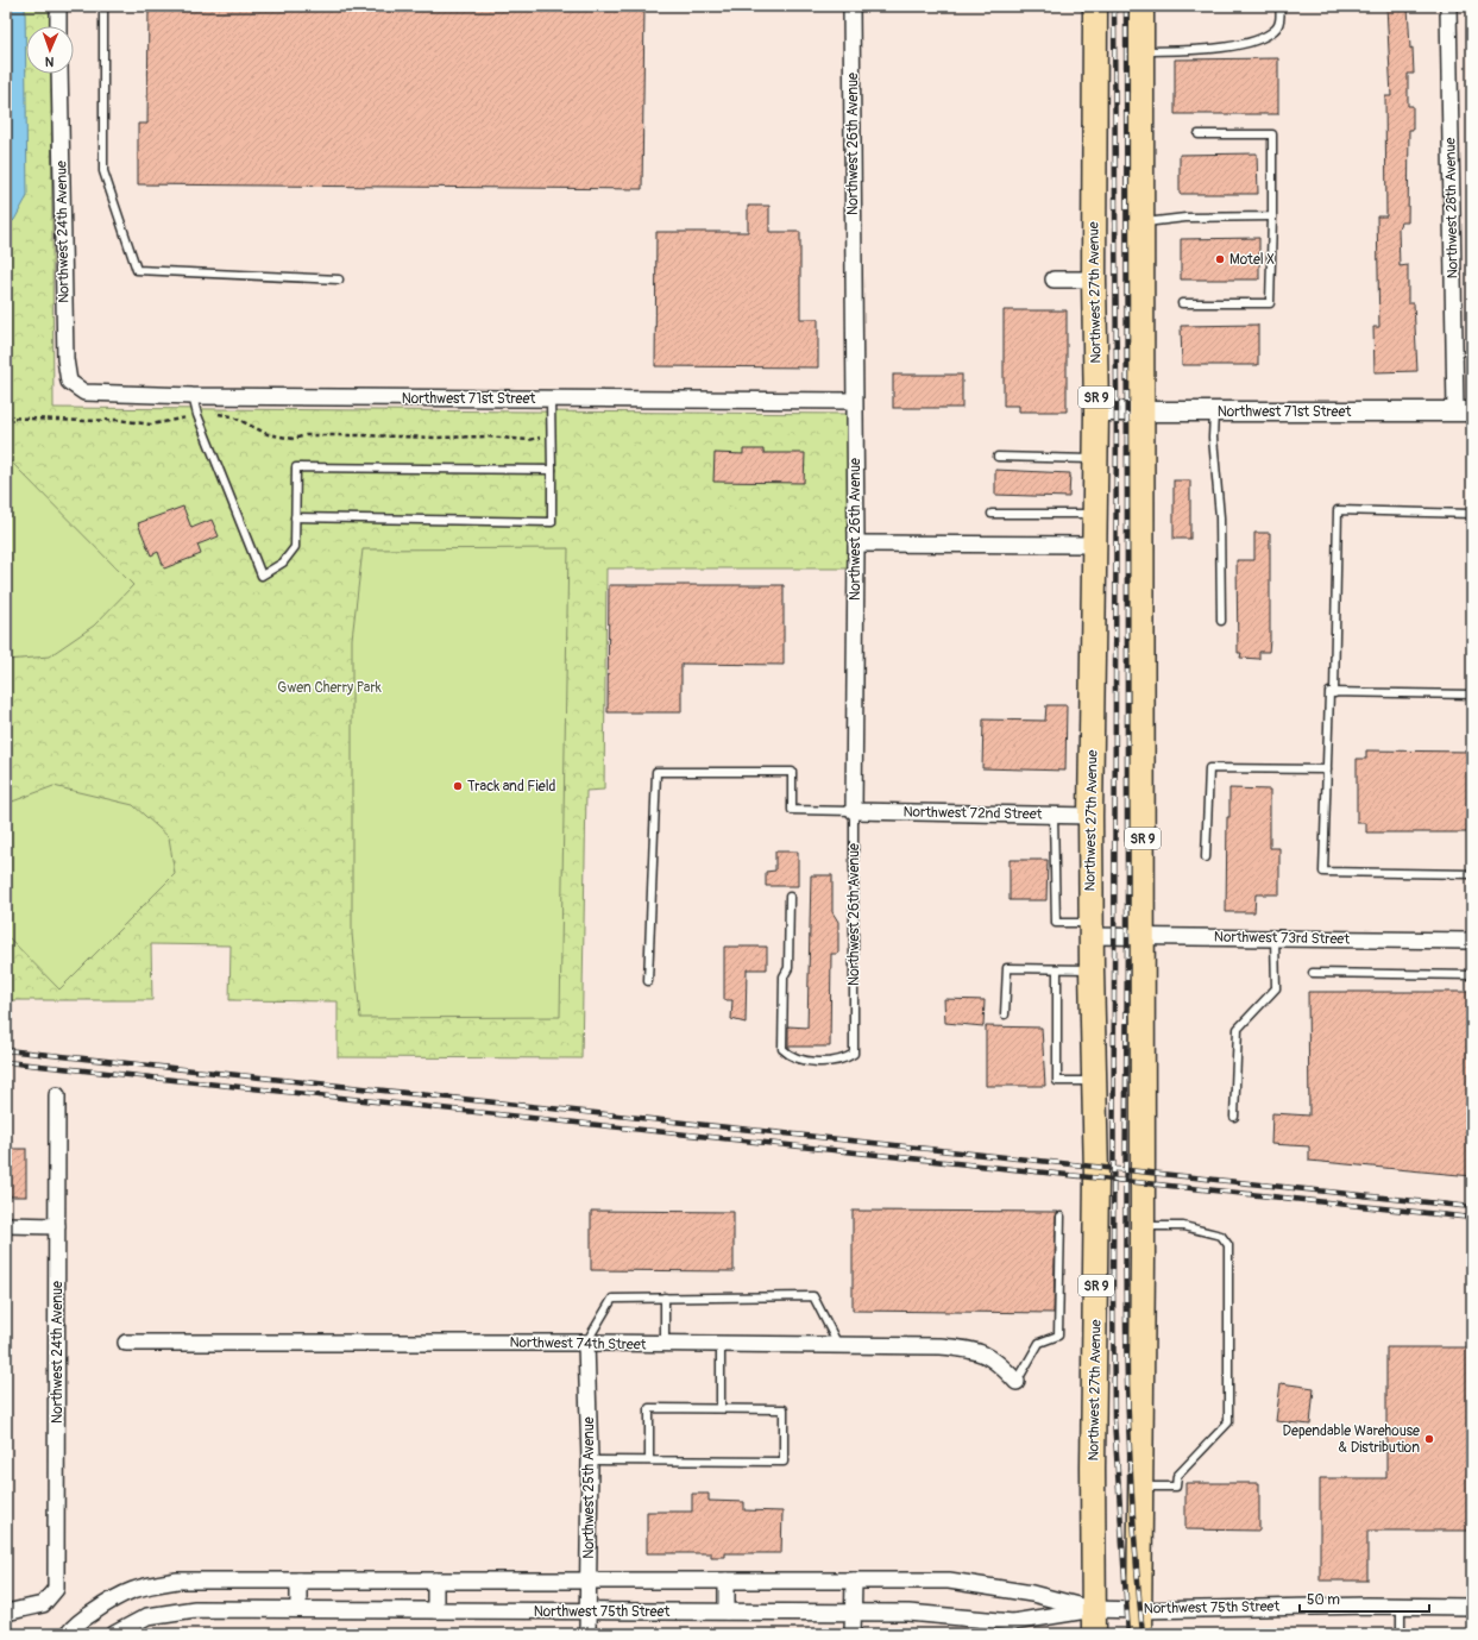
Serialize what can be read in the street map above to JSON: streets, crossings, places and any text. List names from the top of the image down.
{
  "streets": {
    "main road": ["Northwest 27th Avenue", "SR 9"],
    "street": [
      "Northwest 26th Avenue",
      "Northwest 28th Avenue",
      "Northwest 24th Avenue",
      "Northwest 71st Street",
      "Northwest 72nd Street",
      "Northwest 73rd Street",
      "Northwest 74th Street",
      "Northwest 25th Avenue",
      "Northwest 75th Street"
    ]
  },
  "crossings": [
    ["Northwest 26th Avenue", "Northwest 71st Street"],
    ["Northwest 26th Avenue", "Northwest 72nd Street"],
    ["Northwest 28th Avenue", "Northwest 71st Street"],
    ["Northwest 24th Avenue", "Northwest 71st Street"],
    ["Northwest 27th Avenue", "Northwest 71st Street"],
    ["Northwest 27th Avenue", "Northwest 72nd Street"],
    ["Northwest 27th Avenue", "Northwest 73rd Street"],
    ["Northwest 27th Avenue", "Northwest 75th Street"],
    ["SR 9", "Northwest 71st Street"],
    ["SR 9", "Northwest 73rd Street"],
    ["SR 9", "Northwest 75th Street"],
    ["Northwest 74th Street", "Northwest 25th Avenue"],
    ["Northwest 25th Avenue", "Northwest 75th Street"]
  ],
  "parks": ["Gwen Cherry Park"],
  "places": ["Motel X", "Track and Field", "Dependable Warehouse & Distribution"],
  "scale_bar": "50 m",
  "north": "bottom"
}
